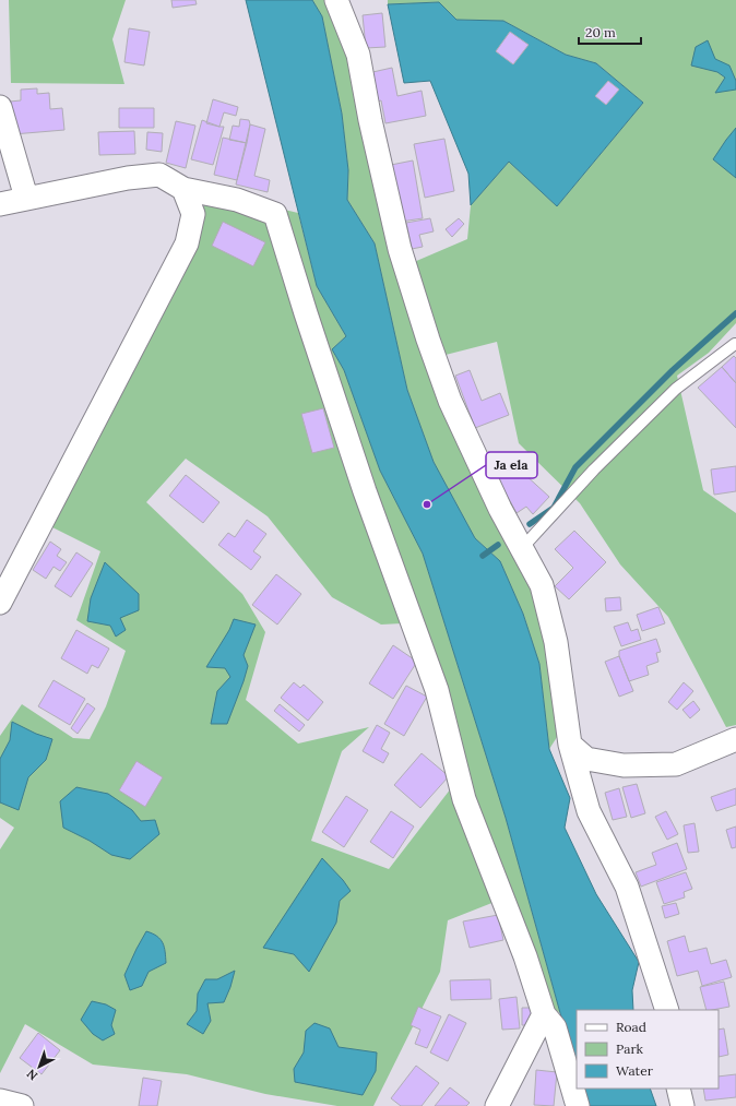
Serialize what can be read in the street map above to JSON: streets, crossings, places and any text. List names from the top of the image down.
{
  "places": ["Ja ela"],
  "legend": ["Road", "Park", "Water"],
  "scale_bar": "20 m",
  "north": "bottom left"
}
